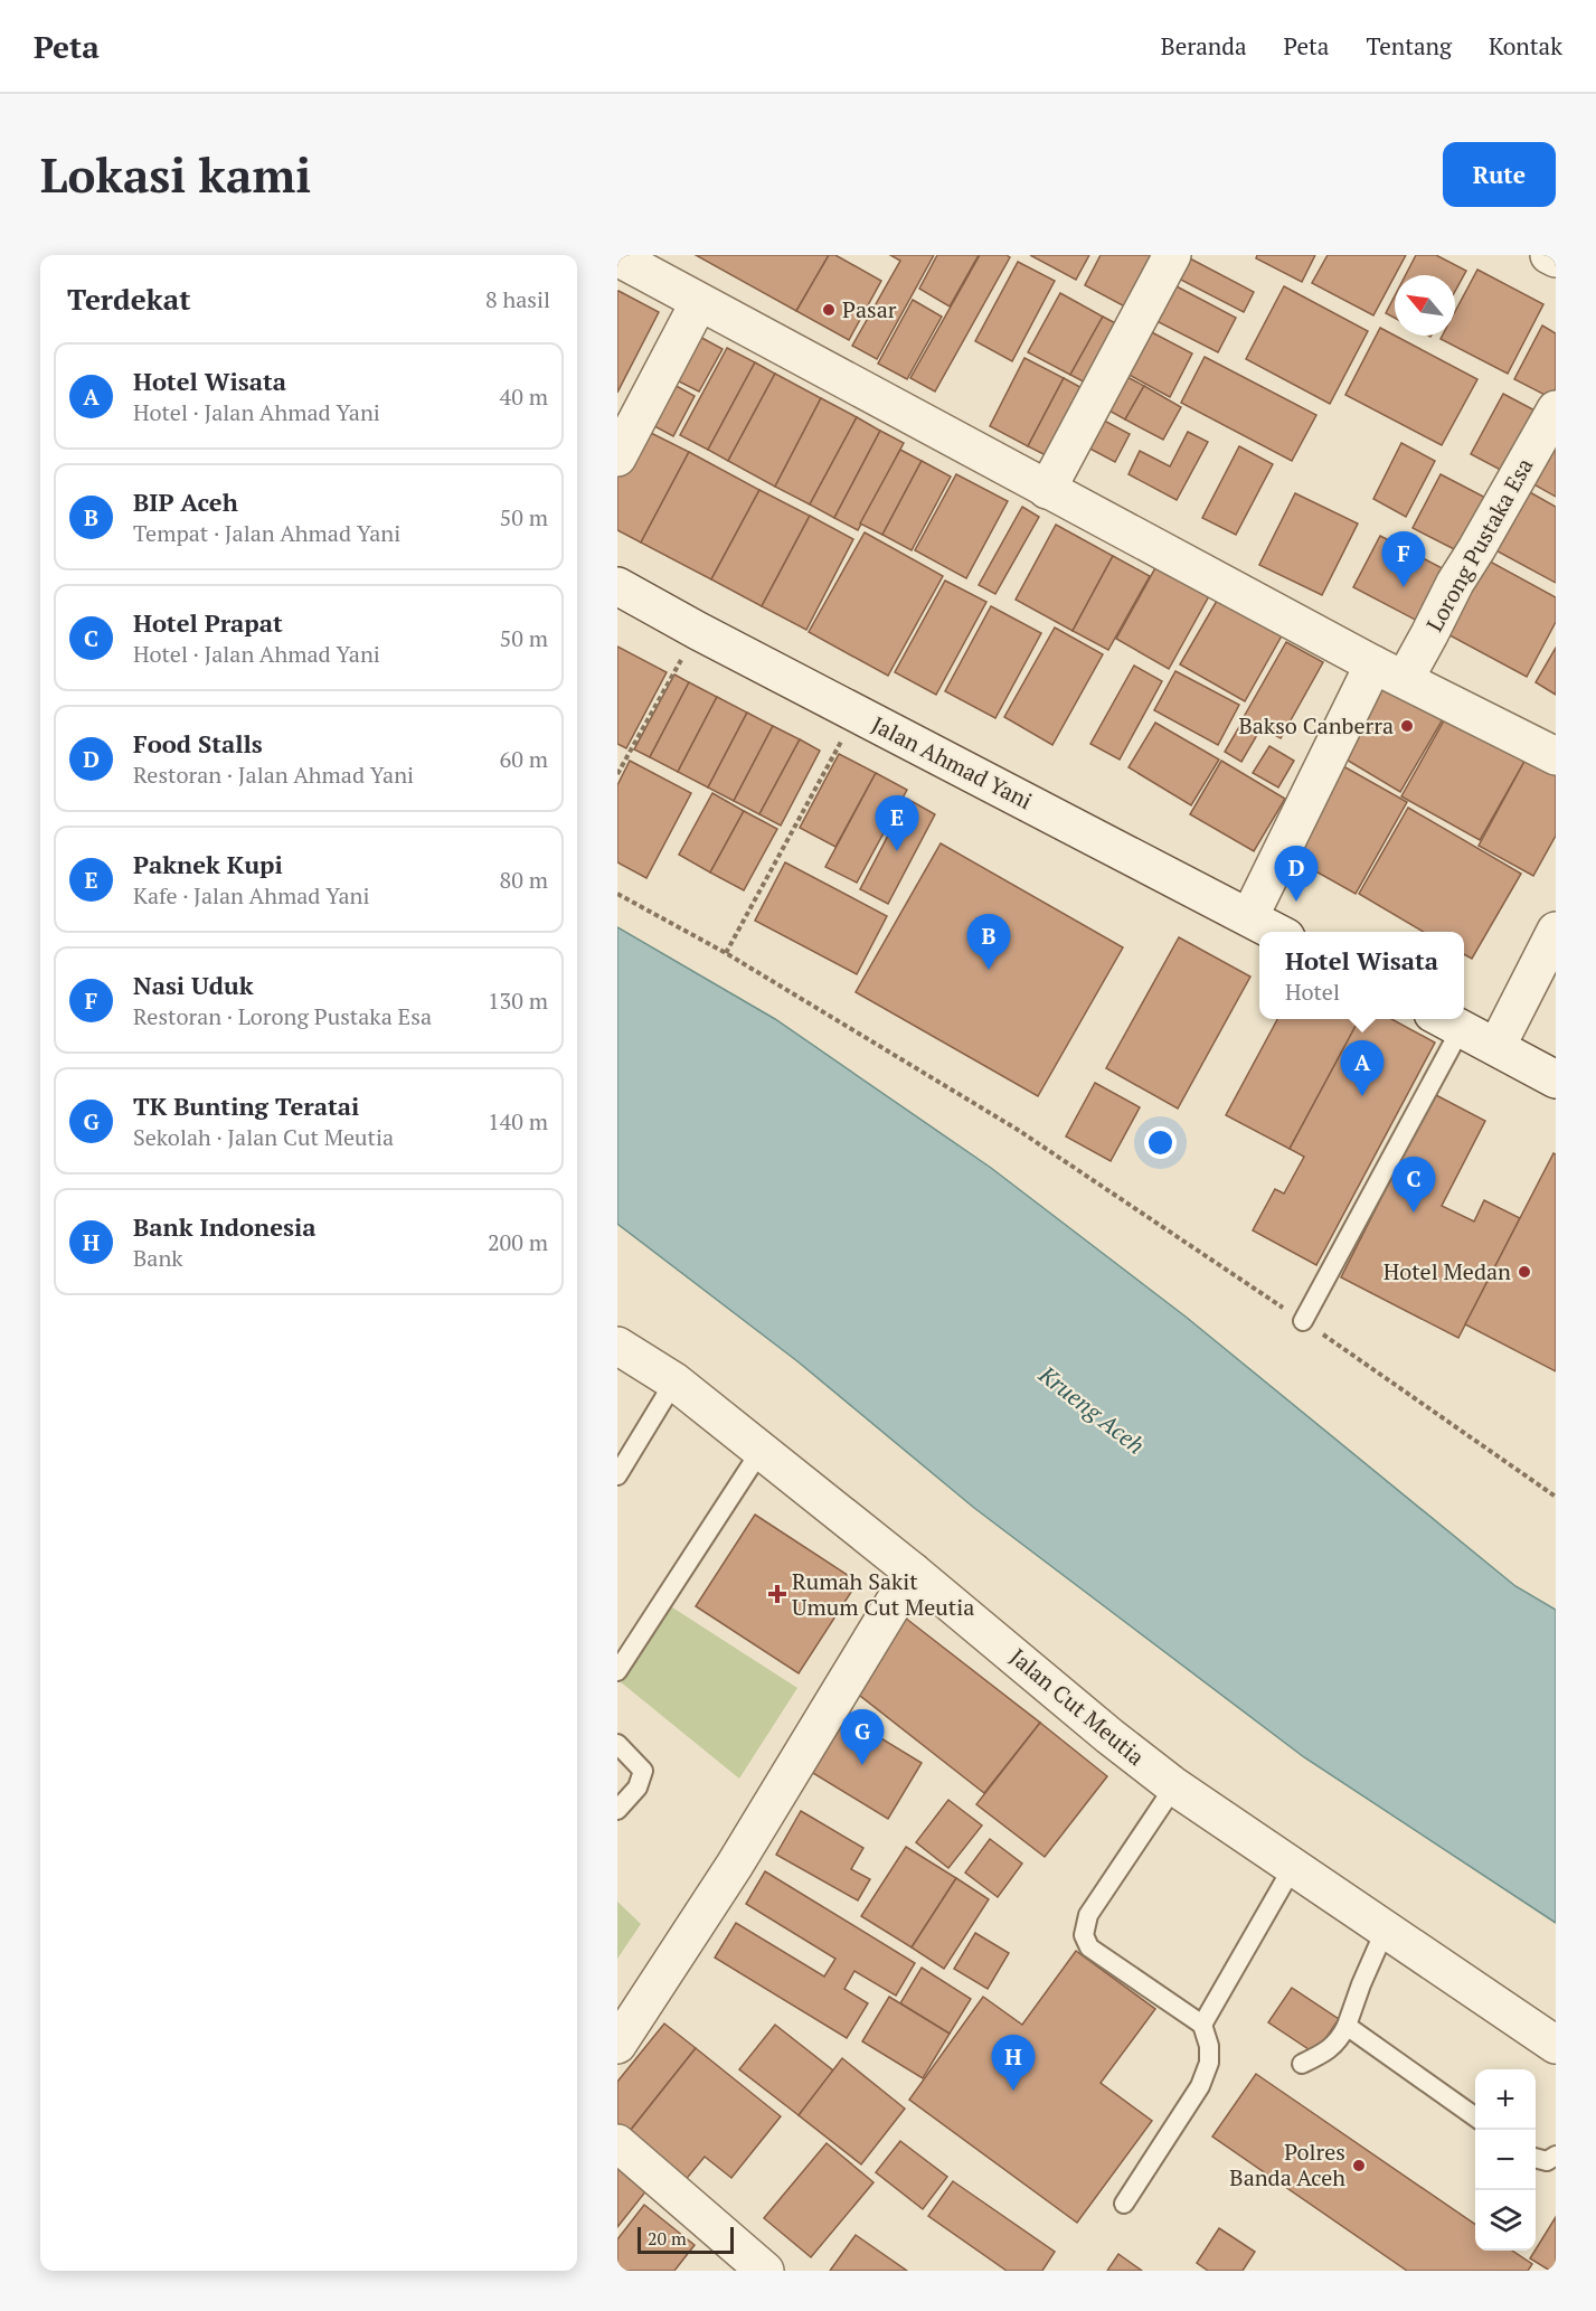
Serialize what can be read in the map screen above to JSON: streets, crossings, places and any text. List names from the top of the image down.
{
  "streets": {
    "street": ["Lorong Pustaka Esa", "Jalan Ahmad Yani", "Jalan Cut Meutia"]
  },
  "crossings": [
    ["Lorong Pustaka Esa", "Jalan Ahmad Yani"]
  ],
  "water": ["Krueng Aceh"],
  "places": {
    "other": [
      "Pasar",
      "Bakso Canberra",
      "Hotel Medan",
      "Polres Banda Aceh"
    ],
    "health": ["Rumah Sakit Umum Cut Meutia"]
  },
  "scale_bar": "20 m",
  "north": "top left",
  "page": {
    "header": "Peta",
    "nav": [
      "Beranda",
      "Peta",
      "Tentang",
      "Kontak"
    ],
    "buttons": "Rute",
    "title": "Lokasi kami",
    "heading": ["Terdekat", "8 hasil"],
    "list": [
      {
        "mark": "A",
        "name": "Hotel Wisata",
        "note": "Hotel · Jalan Ahmad Yani",
        "value": "40 m"
      },
      {
        "mark": "B",
        "name": "BIP Aceh",
        "note": "Tempat · Jalan Ahmad Yani",
        "value": "50 m"
      },
      {
        "mark": "C",
        "name": "Hotel Prapat",
        "note": "Hotel · Jalan Ahmad Yani",
        "value": "50 m"
      },
      {
        "mark": "D",
        "name": "Food Stalls",
        "note": "Restoran · Jalan Ahmad Yani",
        "value": "60 m"
      },
      {
        "mark": "E",
        "name": "Paknek Kupi",
        "note": "Kafe · Jalan Ahmad Yani",
        "value": "80 m"
      },
      {
        "mark": "F",
        "name": "Nasi Uduk",
        "note": "Restoran · Lorong Pustaka Esa",
        "value": "130 m"
      },
      {
        "mark": "G",
        "name": "TK Bunting Teratai",
        "note": "Sekolah · Jalan Cut Meutia",
        "value": "140 m"
      },
      {
        "mark": "H",
        "name": "Bank Indonesia",
        "note": "Bank",
        "value": "200 m"
      }
    ],
    "pins": [
      "F",
      "E",
      "D",
      "B",
      "A",
      "C",
      "G",
      "H"
    ],
    "popup": ["Hotel Wisata", "Hotel"],
    "map_buttons": ["+", "−"],
    "scale": "20 m"
  }
}
